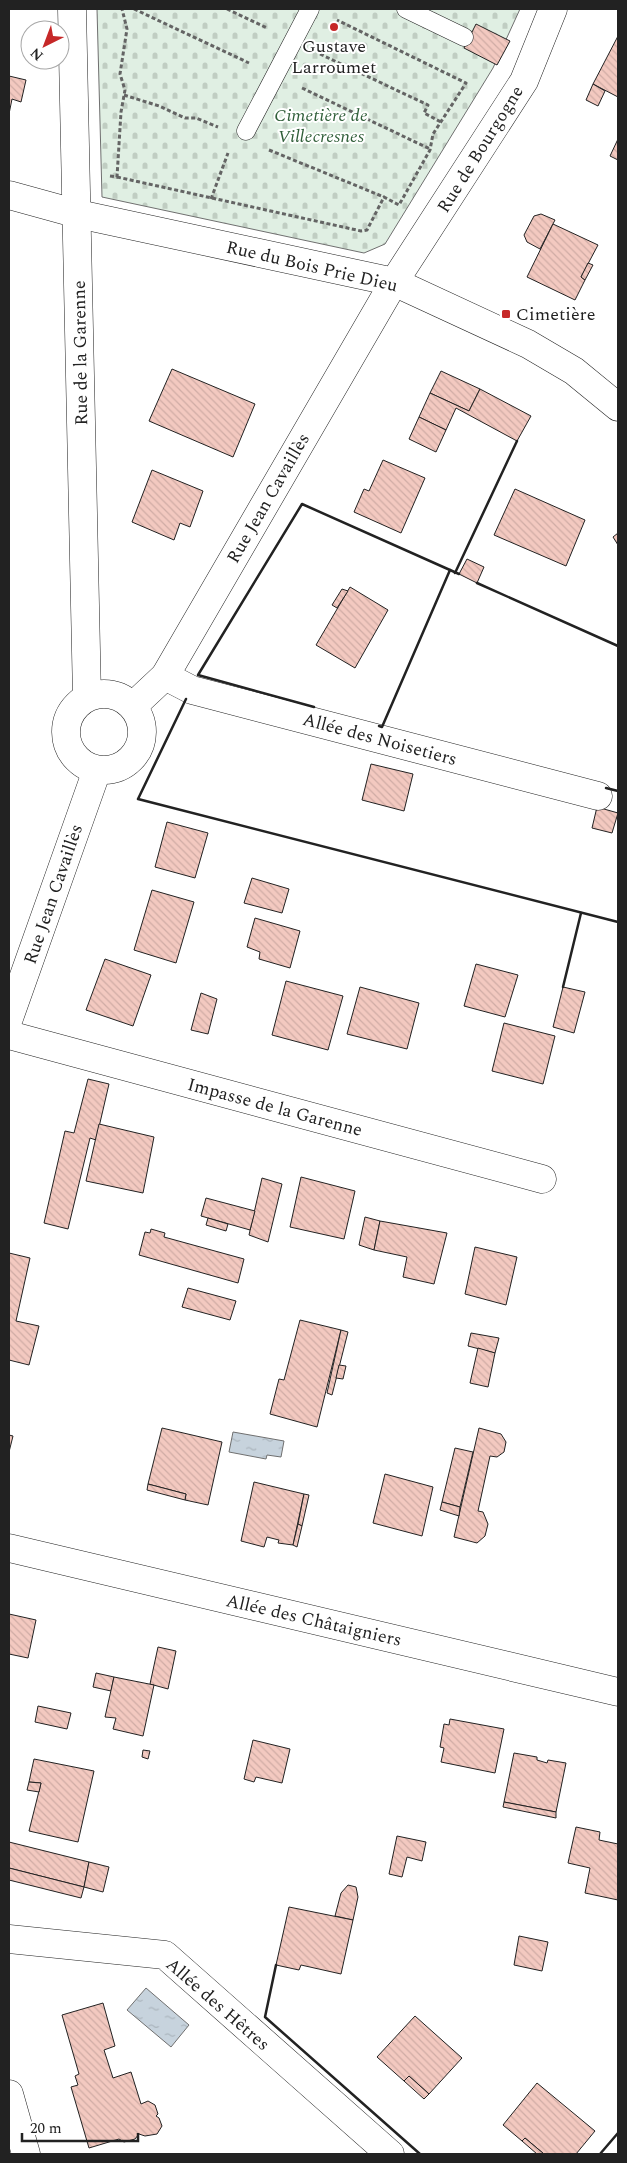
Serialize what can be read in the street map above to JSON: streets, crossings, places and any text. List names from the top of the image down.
{
  "streets": {
    "street": [
      "Rue de Bourgogne",
      "Rue du Bois Prie Dieu",
      "Rue de la Garenne",
      "Rue Jean Cavaillès",
      "Allée des Noisetiers",
      "Impasse de la Garenne",
      "Allée des Châtaigniers",
      "Allée des Hêtres"
    ]
  },
  "crossings": [
    ["Rue de Bourgogne", "Rue du Bois Prie Dieu"],
    ["Rue de Bourgogne", "Rue Jean Cavaillès"],
    ["Rue du Bois Prie Dieu", "Rue de la Garenne"],
    ["Rue du Bois Prie Dieu", "Rue Jean Cavaillès"],
    ["Rue de la Garenne", "Rue Jean Cavaillès"],
    ["Rue Jean Cavaillès", "Allée des Noisetiers"]
  ],
  "parks": ["Cimetière de Villecresnes"],
  "places": {
    "other": ["Gustave Larroumet"],
    "transit": ["Cimetière"]
  },
  "scale_bar": "20 m",
  "north": "bottom left"
}
